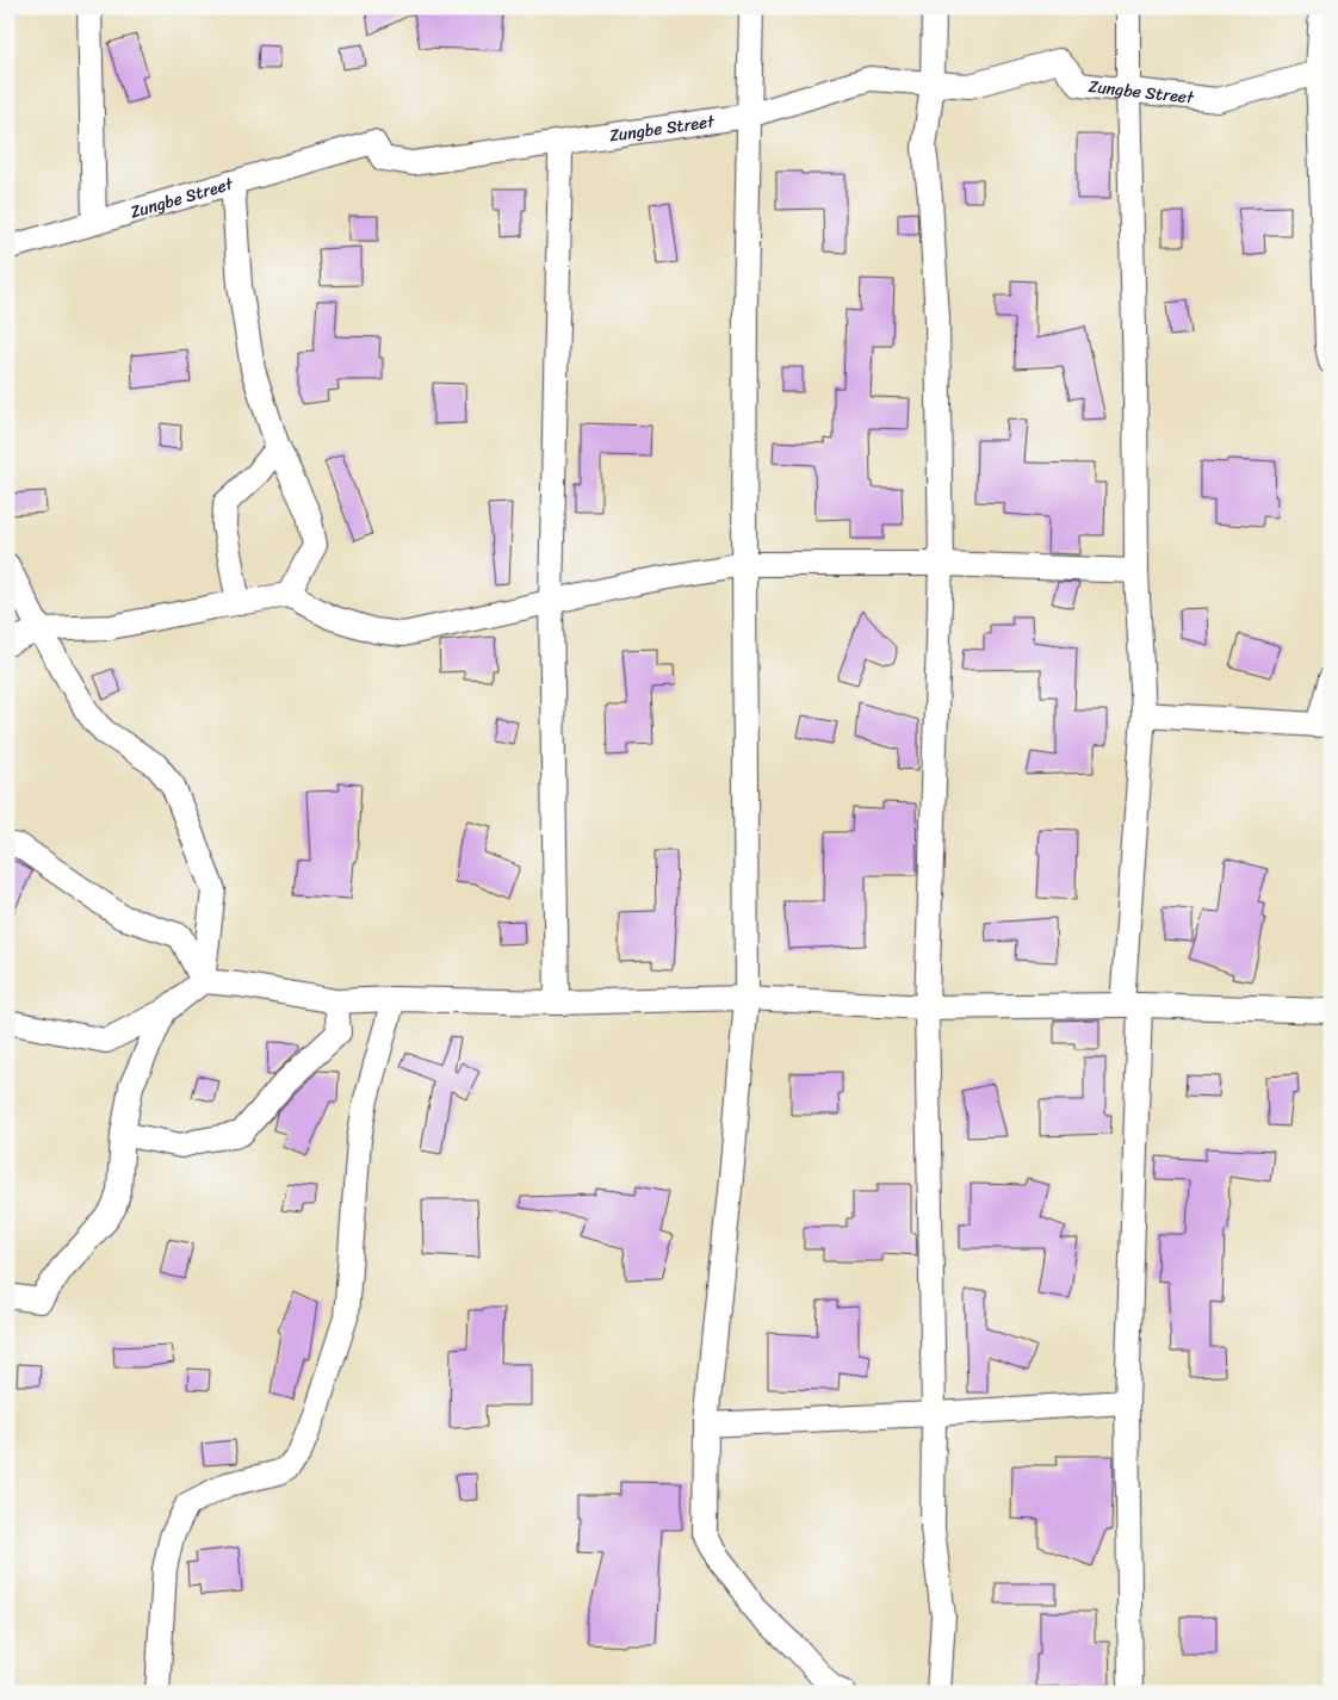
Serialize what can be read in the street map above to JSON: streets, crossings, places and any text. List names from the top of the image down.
{
  "streets": {
    "street": ["Zungbe Street"]
  }
}
